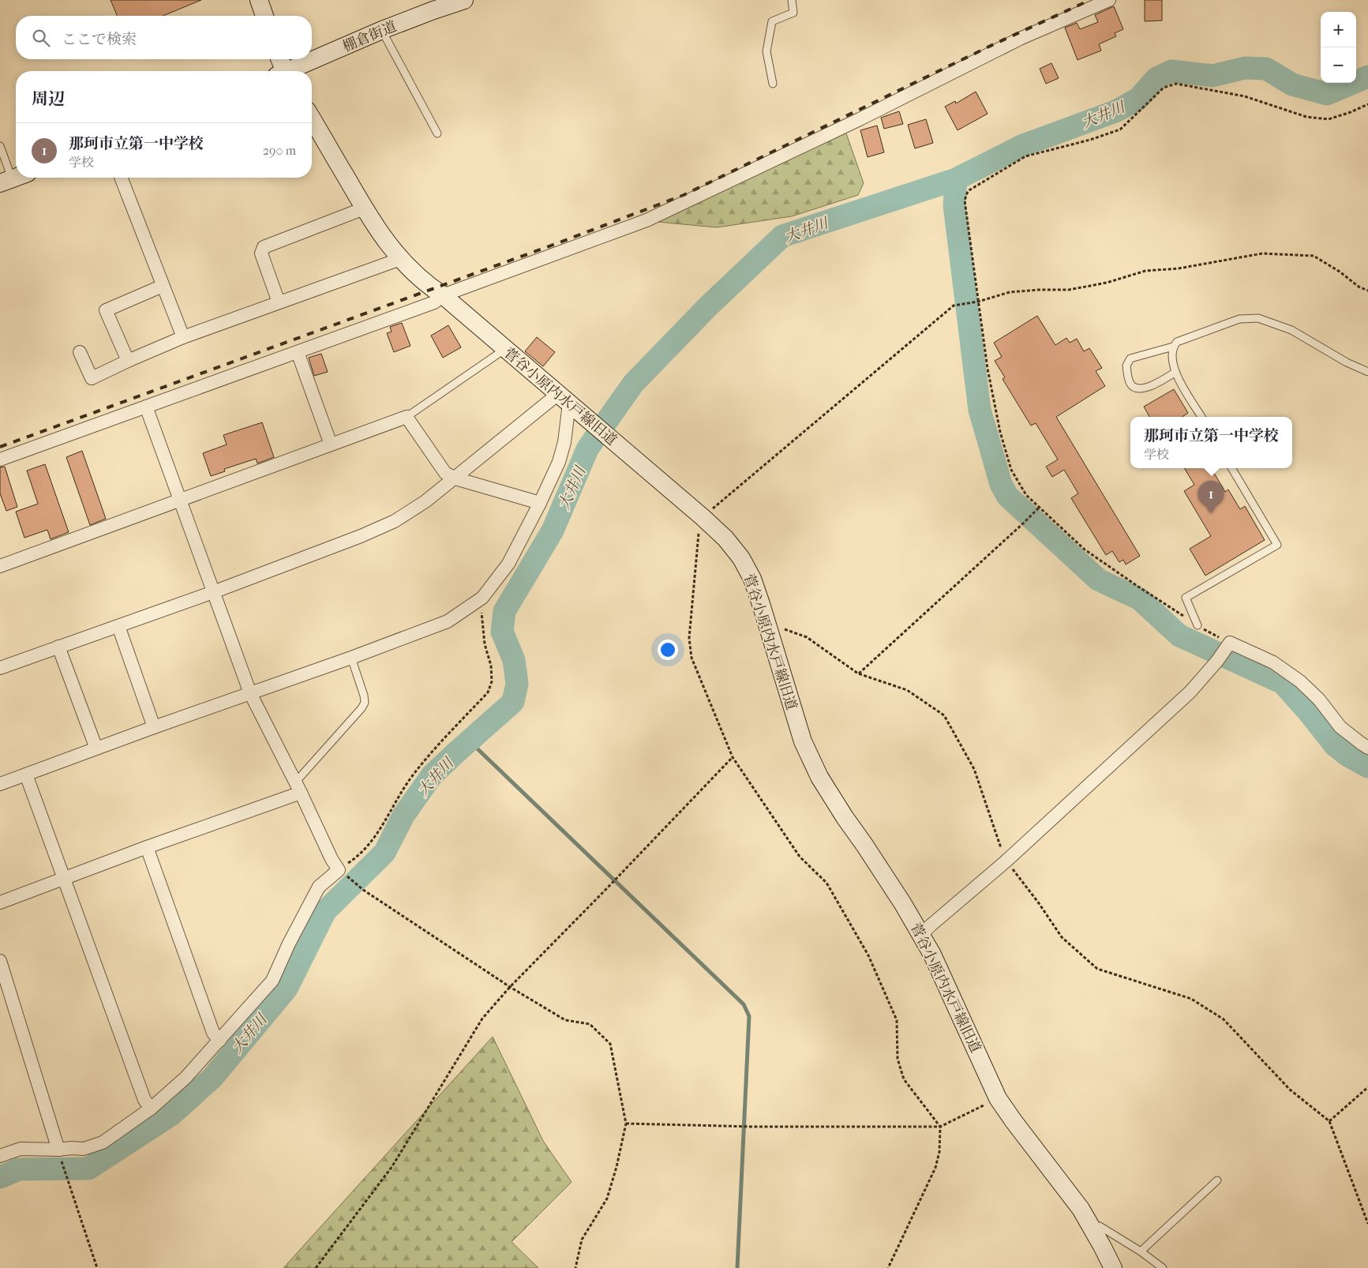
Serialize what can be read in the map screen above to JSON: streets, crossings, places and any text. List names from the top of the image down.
{
  "streets": {
    "street": ["棚倉街道", "菅谷小原内水戸線旧道"]
  },
  "water": ["大井川"],
  "page": {
    "map_buttons": ["+", "−"],
    "search": "ここで検索",
    "heading": "周辺",
    "list": [
      {
        "mark": "1",
        "name": "那珂市立第一中学校",
        "note": "学校",
        "value": "290 m"
      }
    ],
    "popup": ["那珂市立第一中学校", "学校"],
    "pins": "1"
  }
}
